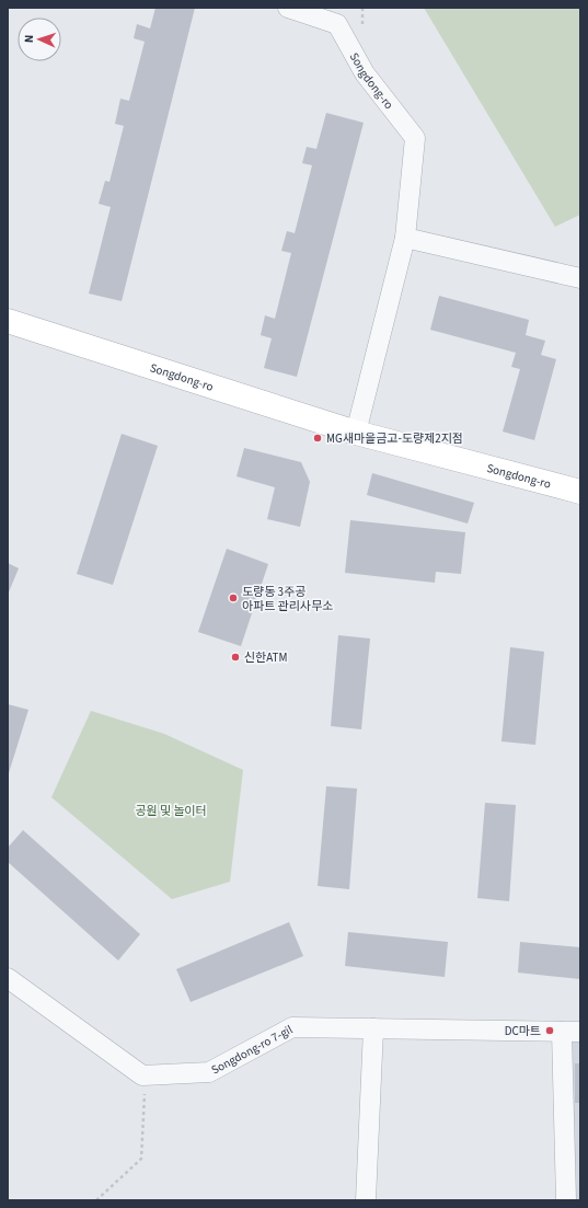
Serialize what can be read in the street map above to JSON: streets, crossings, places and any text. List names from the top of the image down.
{
  "streets": {
    "street": ["Songdong-ro", "Songdong-ro 7-gil"]
  },
  "parks": ["공원 및 놀이터"],
  "places": [
    "MG새마을금고-도량제2지점",
    "도량동 3주공 아파트 관리사무소",
    "신한ATM",
    "DC마트"
  ],
  "north": "left"
}
